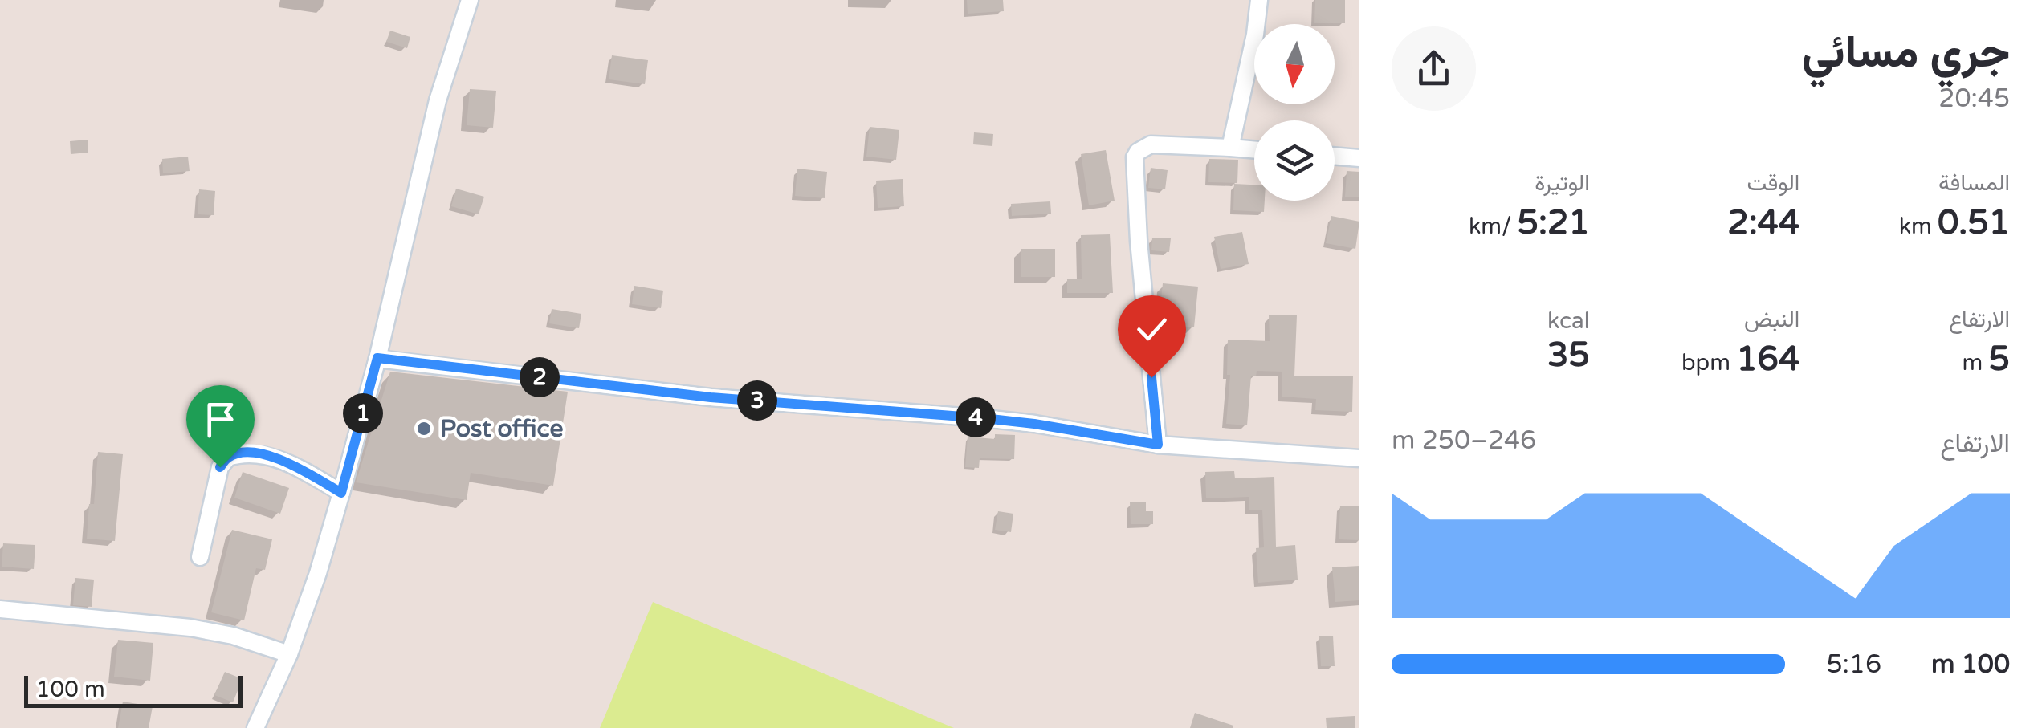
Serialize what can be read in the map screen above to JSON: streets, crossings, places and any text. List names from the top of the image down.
{
  "places": ["Post office"],
  "scale_bar": "100 m",
  "north": "bottom",
  "page": {
    "heading": ["جري مسائي", "20:45"],
    "stats": [
      ["المسافة", "0.51 km"],
      ["الوقت", "2:44"],
      ["الوتيرة", "5:21 /km"],
      ["الارتفاع", "5 m"],
      ["النبض", "164 bpm"],
      ["kcal", "35"]
    ],
    "pins": [
      "2",
      "3",
      "1",
      "4"
    ],
    "chart": ["الارتفاع", "246–250 m"],
    "list": [
      {
        "name": "100 m",
        "note": "5:16"
      }
    ],
    "scale": "100 m"
  }
}
